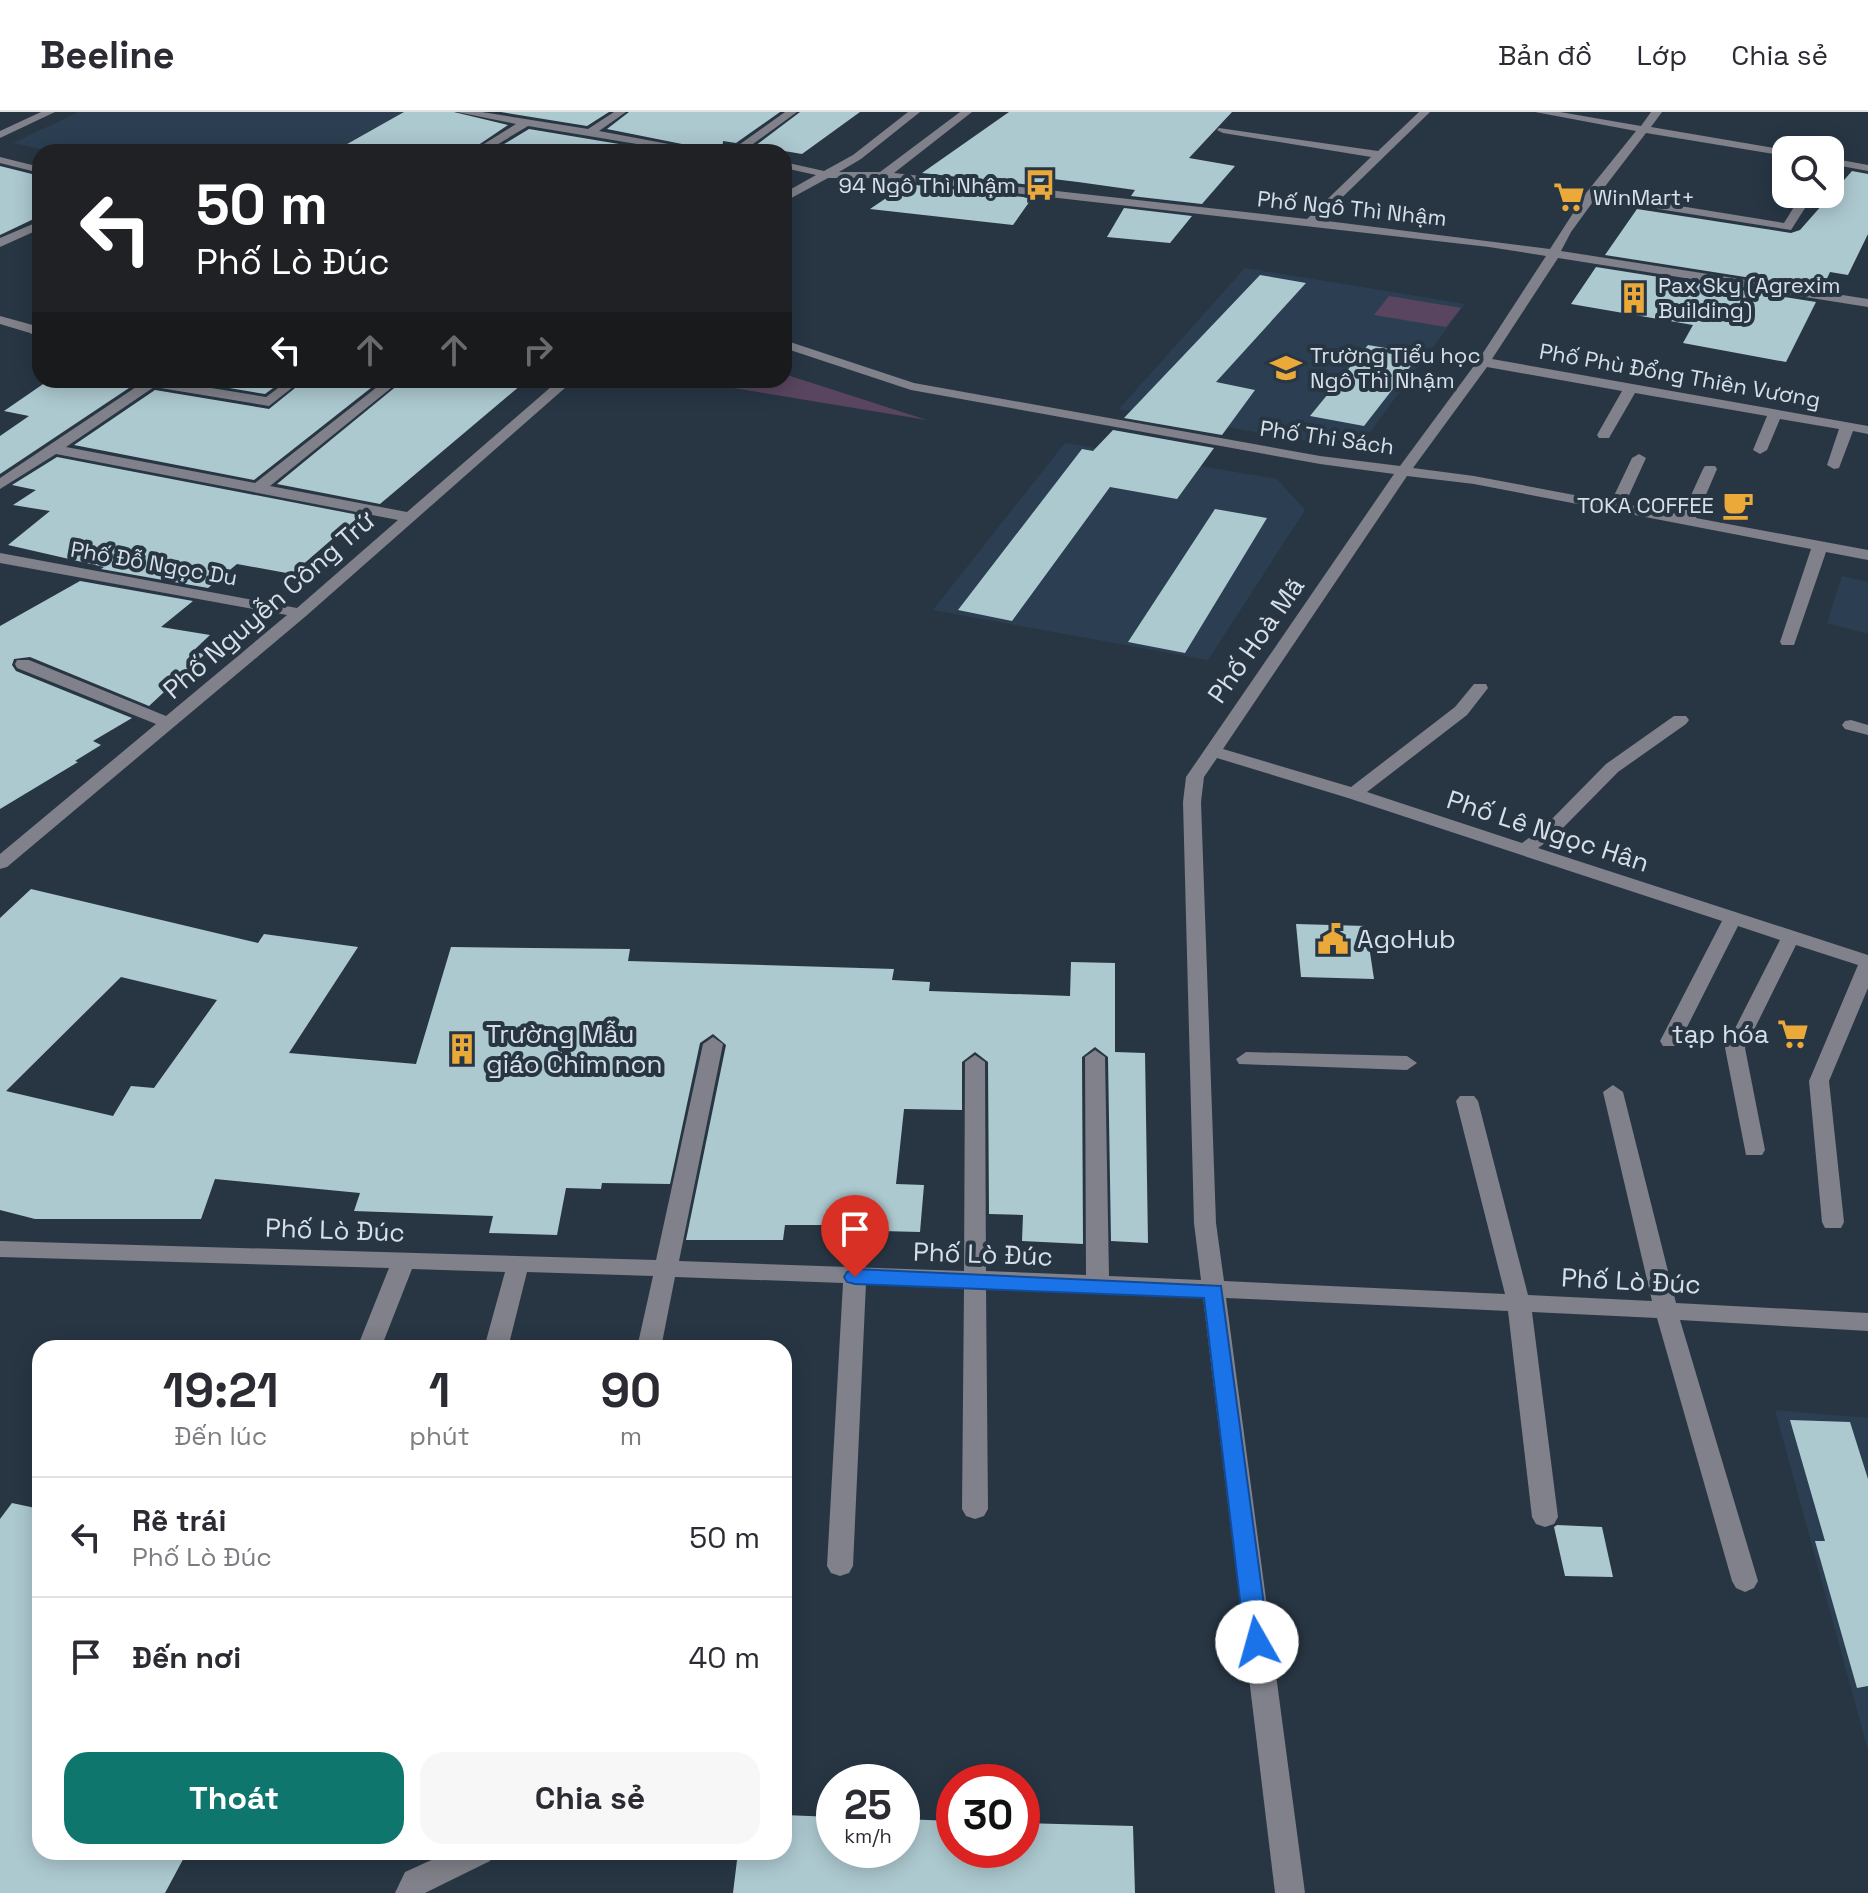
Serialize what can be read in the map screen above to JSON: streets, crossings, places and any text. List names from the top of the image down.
{
  "streets": {
    "street": [
      "Phố Ngô Thì Nhậm",
      "Phố Phù Đổng Thiên Vương",
      "Phố Thi Sách",
      "Phố Đỗ Ngọc Du",
      "Phố Nguyễn Công Trứ",
      "Phố Hoà Mã",
      "Phố Lê Ngọc Hân",
      "Phố Lò Đúc"
    ]
  },
  "crossings": [
    ["Phố Ngô Thì Nhậm", "Phố Hoà Mã"],
    ["Phố Phù Đổng Thiên Vương", "Phố Hoà Mã"],
    ["Phố Thi Sách", "Phố Hoà Mã"],
    ["Phố Đỗ Ngọc Du", "Phố Nguyễn Công Trứ"],
    ["Phố Hoà Mã", "Phố Lê Ngọc Hân"],
    ["Phố Hoà Mã", "Phố Lò Đúc"]
  ],
  "places": {
    "bus stop": ["94 Ngô Thì Nhậm"],
    "supermarket": ["WinMart+", "tạp hóa"],
    "building": ["Pax Sky (Agrexim Building)", "Trường Mẫu giáo Chim non"],
    "school or university": ["Trường Tiểu học Ngô Thì Nhậm"],
    "cafe": ["TOKA COFFEE"],
    "public building": ["AgoHub"]
  },
  "page": {
    "header": "Beeline",
    "nav": ["Bản đồ", "Lớp", "Chia sẻ"],
    "turn": ["50 m", "Phố Lò Đúc"],
    "eta": [
      "19:21",
      "Đến lúc",
      "1",
      "phút",
      "90",
      "m"
    ],
    "list": [
      {
        "name": "Rẽ trái",
        "note": "Phố Lò Đúc",
        "value": "50 m"
      },
      {
        "name": "Đến nơi",
        "value": "40 m"
      }
    ],
    "buttons": ["Thoát", "Chia sẻ"],
    "speed": "25 km/h",
    "limit": "30"
  }
}
